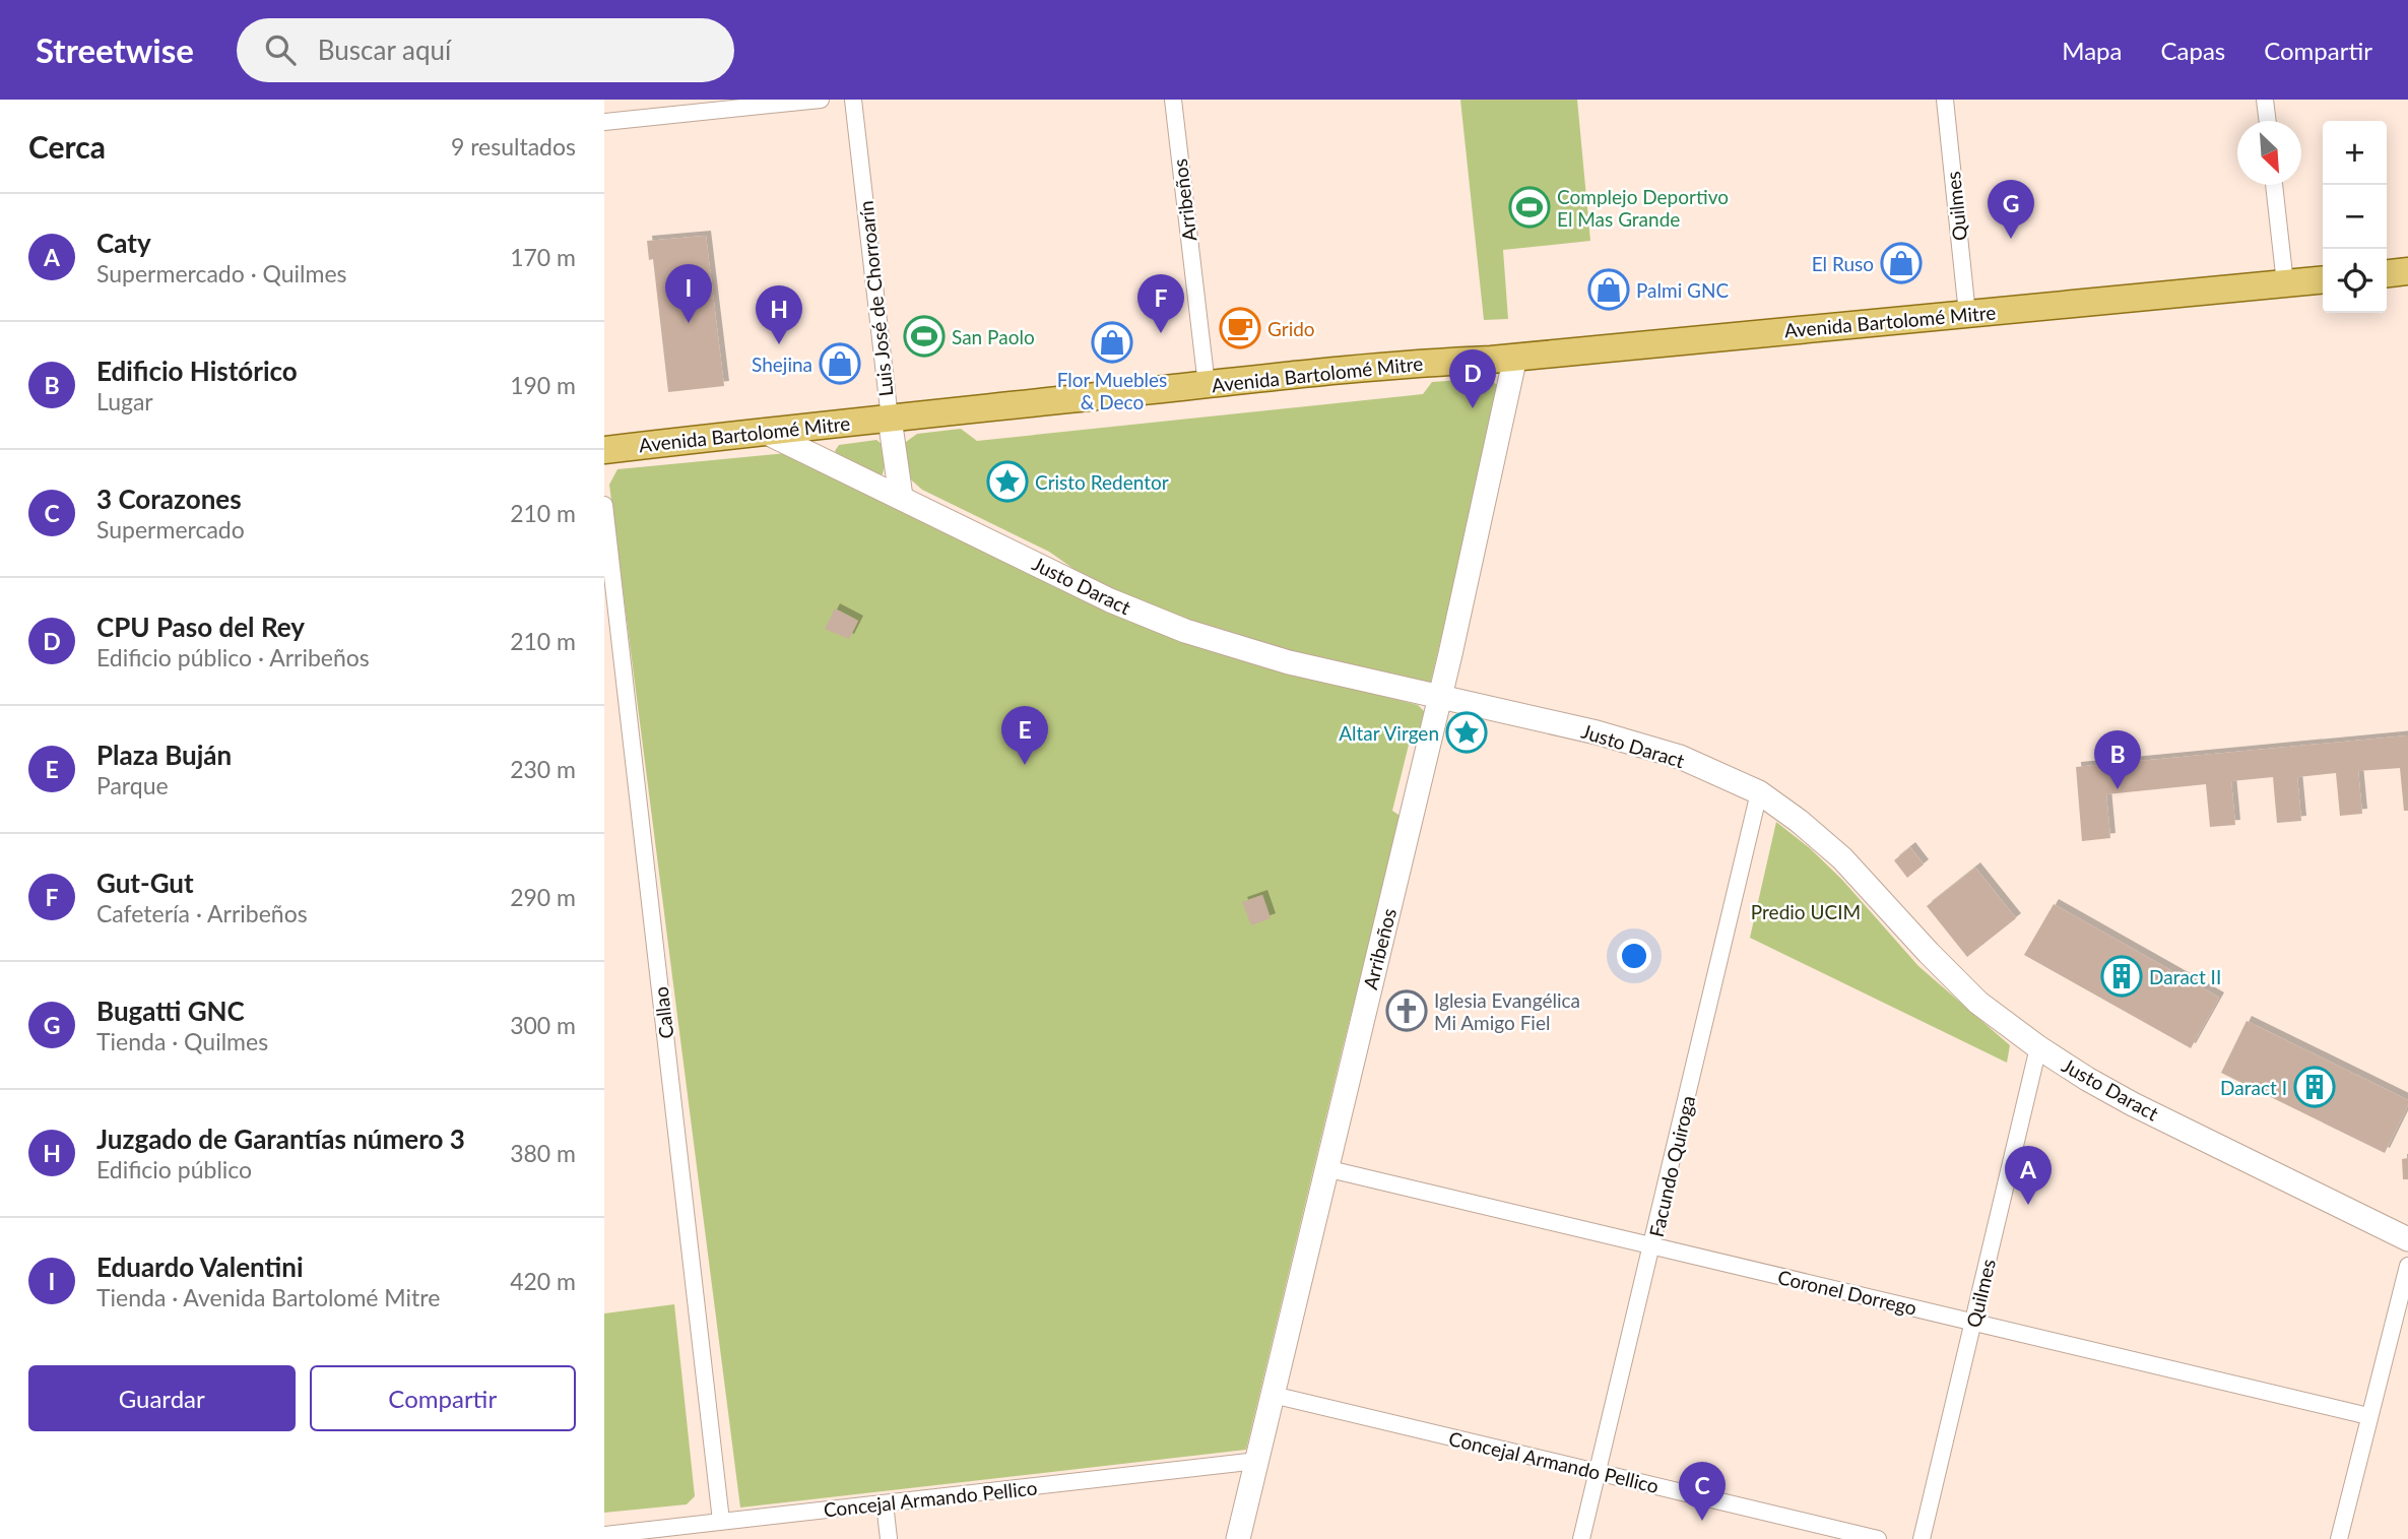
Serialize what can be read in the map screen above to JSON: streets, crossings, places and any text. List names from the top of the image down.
{
  "streets": {
    "main road": ["Avenida Bartolomé Mitre"],
    "street": [
      "Arribeños",
      "Quilmes",
      "Luis José de Chorroarín",
      "Justo Daract",
      "Callao",
      "Facundo Quiroga",
      "Coronel Dorrego",
      "Concejal Armando Pellico"
    ]
  },
  "crossings": [
    ["Arribeños", "Avenida Bartolomé Mitre"],
    ["Arribeños", "Justo Daract"],
    ["Arribeños", "Coronel Dorrego"],
    ["Arribeños", "Concejal Armando Pellico"],
    ["Quilmes", "Avenida Bartolomé Mitre"],
    ["Quilmes", "Justo Daract"],
    ["Quilmes", "Coronel Dorrego"],
    ["Luis José de Chorroarín", "Avenida Bartolomé Mitre"],
    ["Luis José de Chorroarín", "Justo Daract"],
    ["Avenida Bartolomé Mitre", "Justo Daract"],
    ["Justo Daract", "Facundo Quiroga"],
    ["Callao", "Concejal Armando Pellico"],
    ["Facundo Quiroga", "Coronel Dorrego"],
    ["Facundo Quiroga", "Concejal Armando Pellico"]
  ],
  "parks": ["Predio UCIM"],
  "places": {
    "sports": ["Complejo Deportivo El Mas Grande", "San Paolo"],
    "shop": [
      "El Ruso",
      "Palmi GNC",
      "Flor Muebles & Deco",
      "Shejina"
    ],
    "cafe": ["Grido"],
    "place": ["Cristo Redentor", "Altar Virgen"],
    "building": ["Daract II", "Daract I"],
    "church": ["Iglesia Evangélica Mi Amigo Fiel"]
  },
  "north": "bottom right",
  "page": {
    "header": "Streetwise",
    "search": "Buscar aquí",
    "nav": ["Mapa", "Capas", "Compartir"],
    "heading": ["Cerca", "9 resultados"],
    "map_buttons": ["+", "−"],
    "pins": [
      "G",
      "I",
      "F",
      "H",
      "D",
      "E",
      "B",
      "A",
      "C"
    ],
    "list": [
      {
        "mark": "A",
        "name": "Caty",
        "note": "Supermercado · Quilmes",
        "value": "170 m"
      },
      {
        "mark": "B",
        "name": "Edificio Histórico",
        "note": "Lugar",
        "value": "190 m"
      },
      {
        "mark": "C",
        "name": "3 Corazones",
        "note": "Supermercado",
        "value": "210 m"
      },
      {
        "mark": "D",
        "name": "CPU Paso del Rey",
        "note": "Edificio público · Arribeños",
        "value": "210 m"
      },
      {
        "mark": "E",
        "name": "Plaza Buján",
        "note": "Parque",
        "value": "230 m"
      },
      {
        "mark": "F",
        "name": "Gut-Gut",
        "note": "Cafetería · Arribeños",
        "value": "290 m"
      },
      {
        "mark": "G",
        "name": "Bugatti GNC",
        "note": "Tienda · Quilmes",
        "value": "300 m"
      },
      {
        "mark": "H",
        "name": "Juzgado de Garantías número 3",
        "note": "Edificio público",
        "value": "380 m"
      },
      {
        "mark": "I",
        "name": "Eduardo Valentini",
        "note": "Tienda · Avenida Bartolomé Mitre",
        "value": "420 m"
      }
    ],
    "buttons": ["Guardar", "Compartir"]
  }
}
